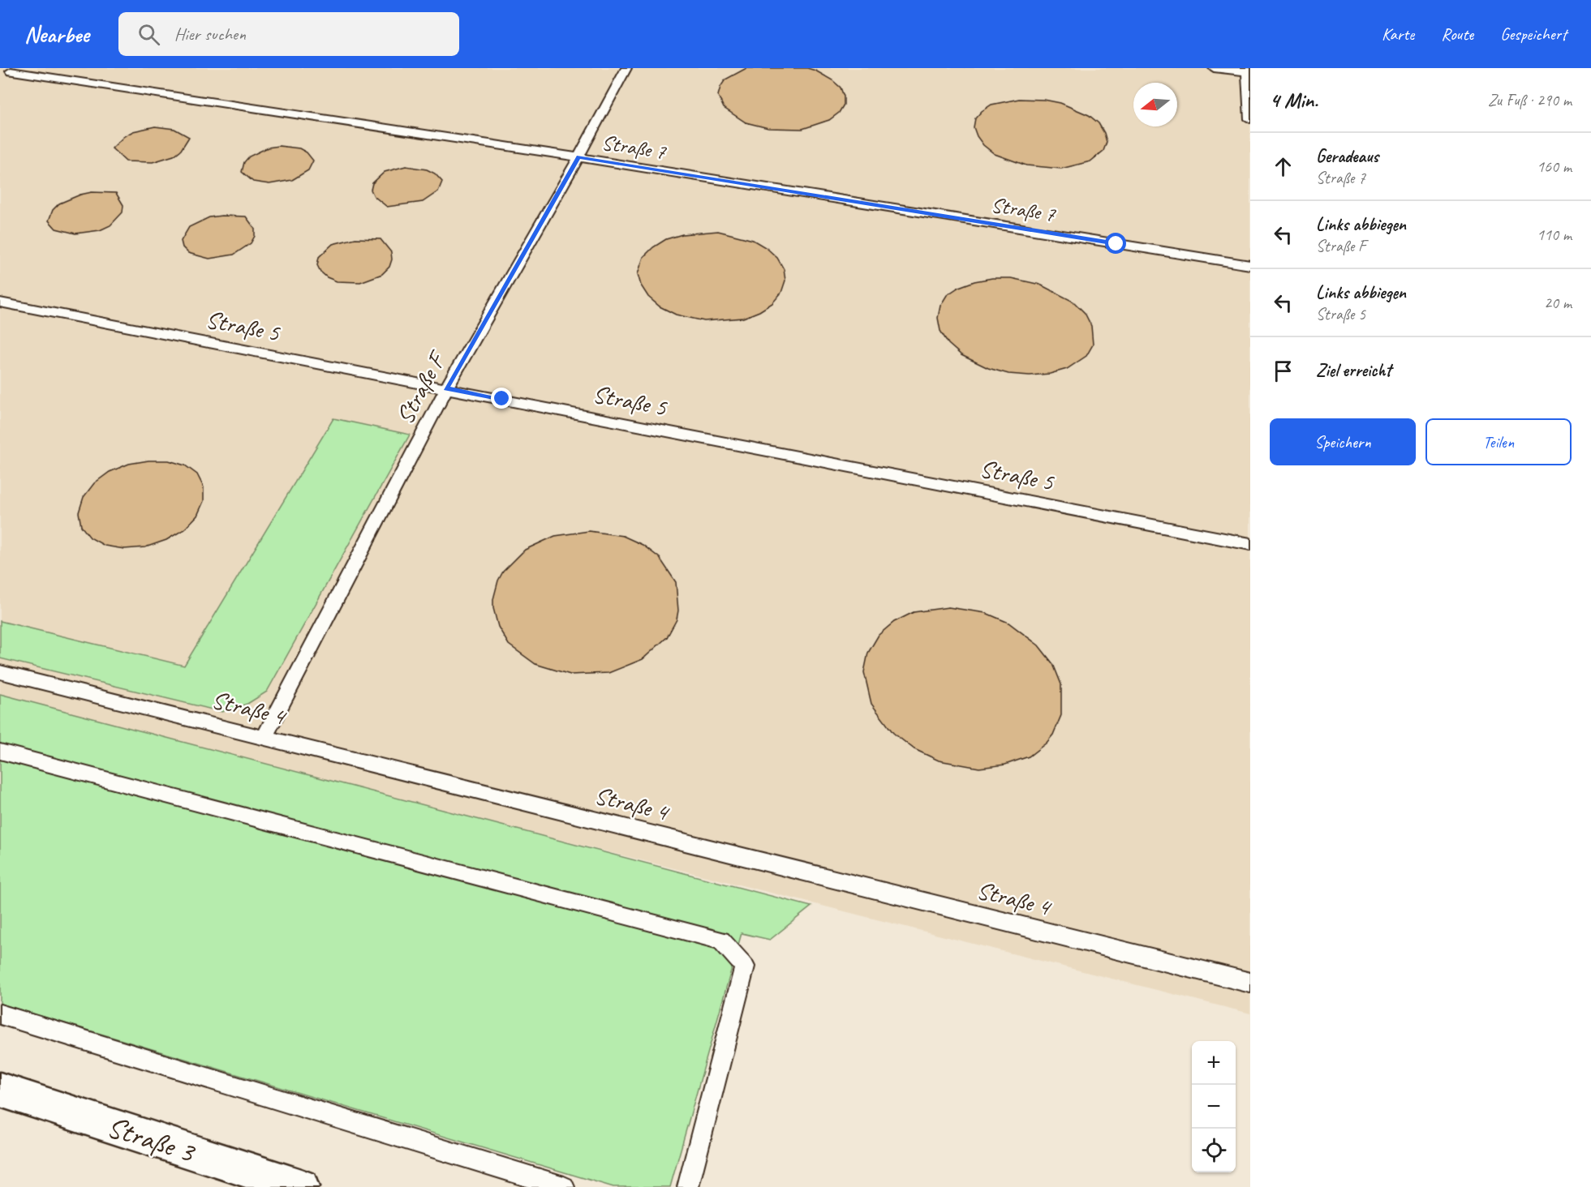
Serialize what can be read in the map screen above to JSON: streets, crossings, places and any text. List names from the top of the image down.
{
  "streets": {
    "street": ["Straße 3"],
    "lane": [
      "Straße 7",
      "Straße 5",
      "Straße F",
      "Straße 4"
    ]
  },
  "crossings": [
    ["Straße 7", "Straße F"],
    ["Straße 5", "Straße F"],
    ["Straße F", "Straße 4"]
  ],
  "north": "left",
  "page": {
    "header": "Nearbee",
    "search": "Hier suchen",
    "nav": ["Karte", "Route", "Gespeichert"],
    "heading": ["4 Min.", "Zu Fuß · 290 m"],
    "list": [
      ["Geradeaus", "Straße 7", "160 m"],
      ["Links abbiegen", "Straße F", "110 m"],
      ["Links abbiegen", "Straße 5", "20 m"],
      "Ziel erreicht"
    ],
    "buttons": ["Speichern", "Teilen"],
    "map_buttons": ["+", "−"]
  }
}
